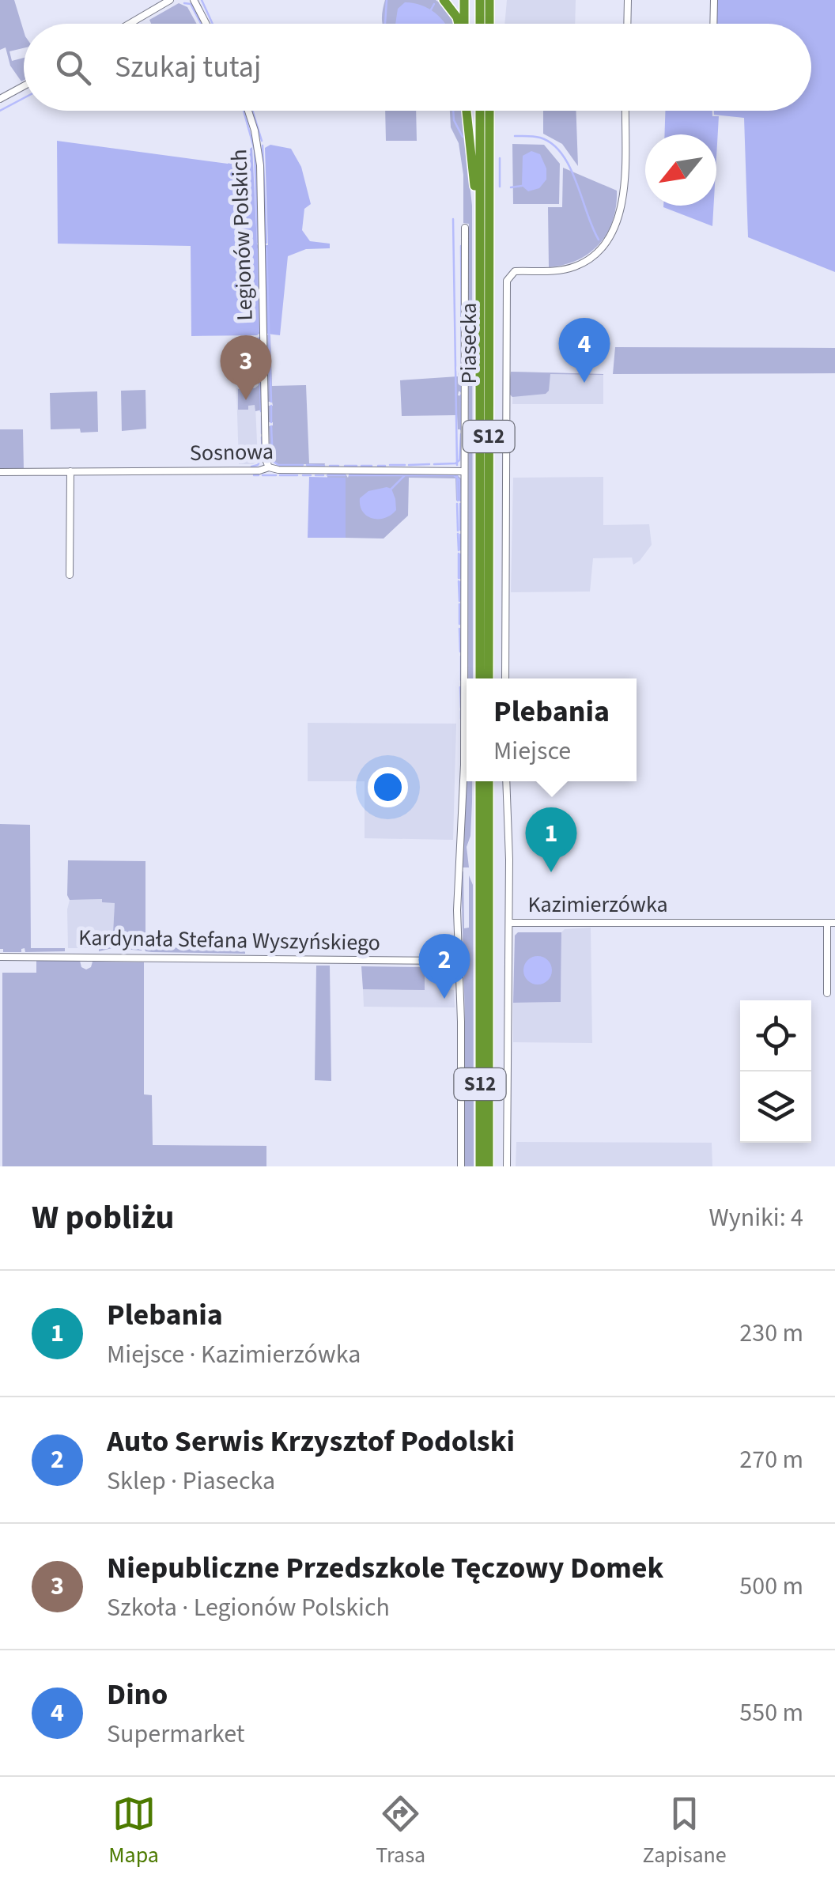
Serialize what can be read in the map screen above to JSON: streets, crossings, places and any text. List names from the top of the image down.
{
  "streets": {
    "highway": ["Piasecka", "S12"],
    "street": [
      "Legionów Polskich",
      "Sosnowa",
      "Kazimierzówka",
      "Kardynała Stefana Wyszyńskiego"
    ]
  },
  "crossings": [
    ["Legionów Polskich", "Sosnowa"]
  ],
  "north": "bottom left",
  "page": {
    "search": "Szukaj tutaj",
    "pins": [
      "4",
      "3",
      "1",
      "2"
    ],
    "popup": ["Plebania", "Miejsce"],
    "heading": ["W pobliżu", "Wyniki: 4"],
    "list": [
      {
        "mark": "1",
        "name": "Plebania",
        "note": "Miejsce · Kazimierzówka",
        "value": "230 m"
      },
      {
        "mark": "2",
        "name": "Auto Serwis Krzysztof Podolski",
        "note": "Sklep · Piasecka",
        "value": "270 m"
      },
      {
        "mark": "3",
        "name": "Niepubliczne Przedszkole Tęczowy Domek",
        "note": "Szkoła · Legionów Polskich",
        "value": "500 m"
      },
      {
        "mark": "4",
        "name": "Dino",
        "note": "Supermarket",
        "value": "550 m"
      }
    ],
    "nav": ["Mapa", "Trasa", "Zapisane"]
  }
}
